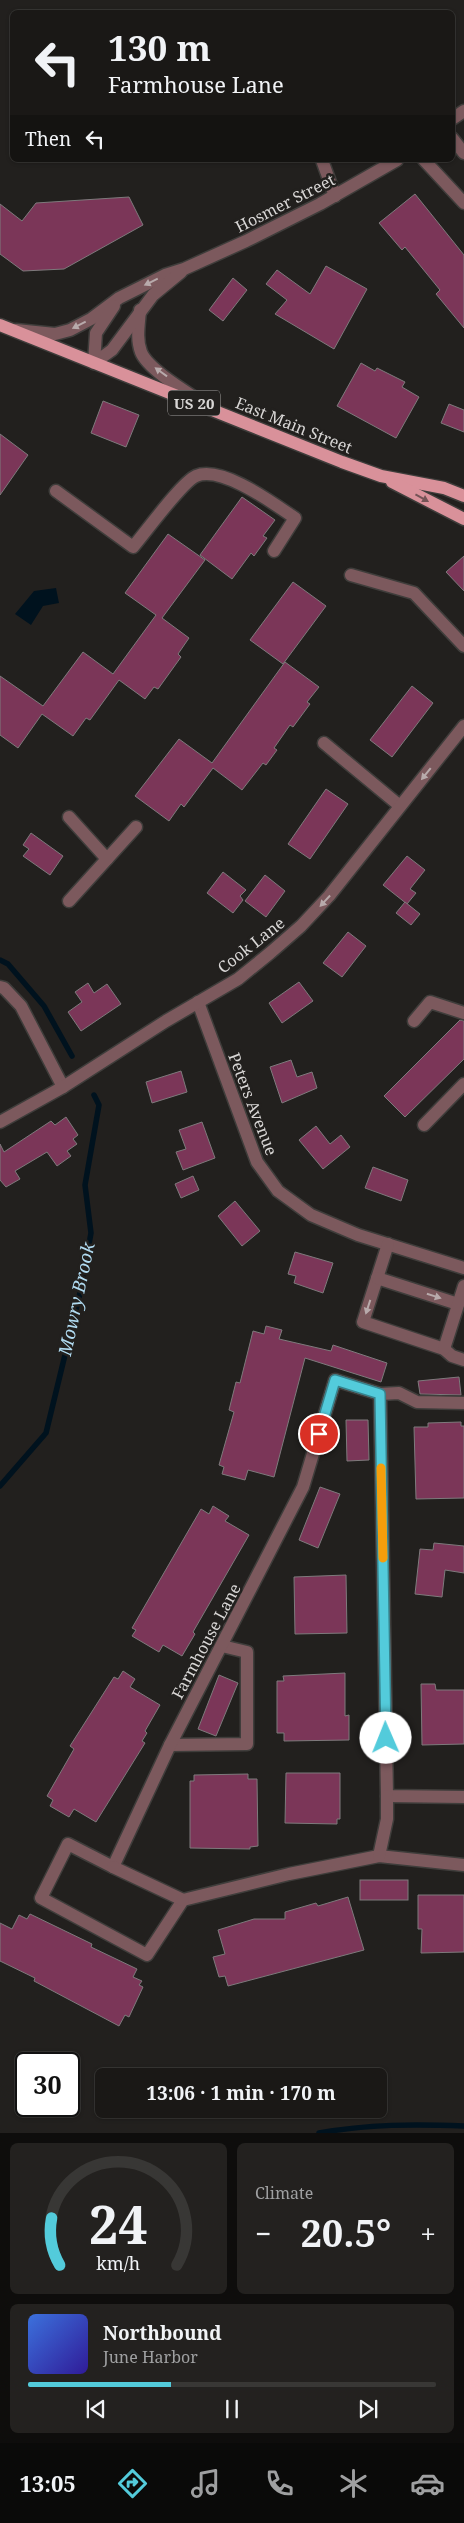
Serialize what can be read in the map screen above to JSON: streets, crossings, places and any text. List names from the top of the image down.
{
  "streets": {
    "main road": ["US 20", "East Main Street"],
    "street": [
      "Hosmer Street",
      "Cook Lane",
      "Peters Avenue",
      "Farmhouse Lane"
    ]
  },
  "crossings": [
    ["Hosmer Street", "East Main Street"],
    ["Cook Lane", "Peters Avenue"]
  ],
  "one_way": ["Cook Lane"],
  "water": ["Mowry Brook"],
  "page": {
    "turn": ["130 m", "Farmhouse Lane"],
    "then": "Then",
    "limit": "30",
    "trip": "13:06 · 1 min · 170 m",
    "tile": "Climate",
    "heat": ["−", "20.5°", "+"],
    "song": ["Northbound", "June Harbor"],
    "tabs": "13:05",
    "gauge": ["24", "km/h"]
  }
}
